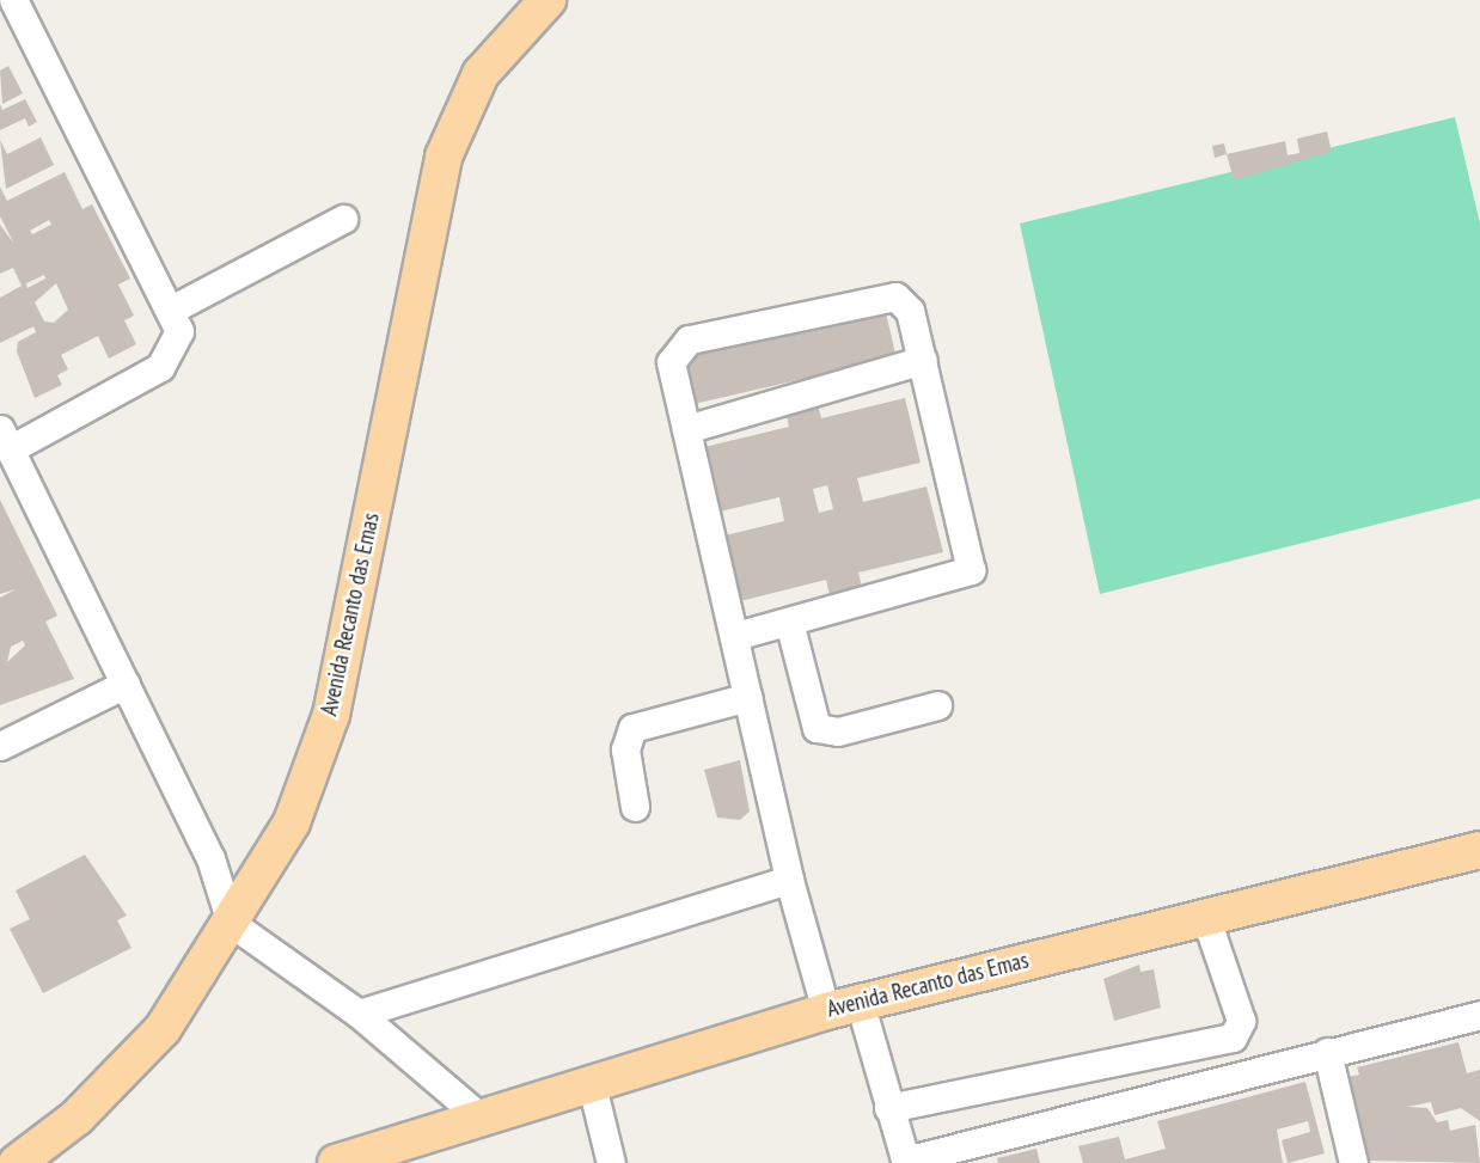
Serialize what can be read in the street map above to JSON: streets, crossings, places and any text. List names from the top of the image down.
{
  "streets": {
    "main road": ["Avenida Recanto das Emas"]
  }
}
